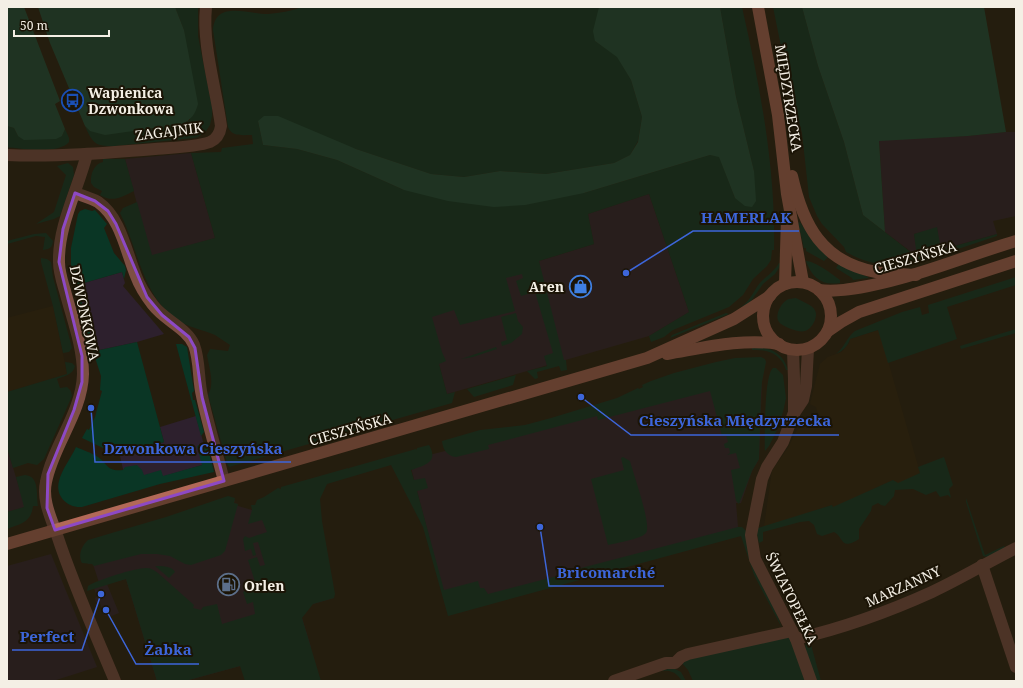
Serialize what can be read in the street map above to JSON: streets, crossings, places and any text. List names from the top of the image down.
{
  "streets": {
    "main road": ["MIĘDZYRZECKA", "CIESZYŃSKA"],
    "street": [
      "ZAGAJNIK",
      "DZWONKOWA",
      "MARZANNY",
      "ŚWIATOPEŁKA"
    ]
  },
  "crossings": [
    ["MIĘDZYRZECKA", "CIESZYŃSKA"],
    ["MIĘDZYRZECKA", "ŚWIATOPEŁKA"],
    ["ZAGAJNIK", "DZWONKOWA"],
    ["CIESZYŃSKA", "DZWONKOWA"],
    ["CIESZYŃSKA", "ŚWIATOPEŁKA"],
    ["MARZANNY", "ŚWIATOPEŁKA"]
  ],
  "places": {
    "bus stop": ["Wapienica Dzwonkowa"],
    "other": [
      "HAMERLAK",
      "Cieszyńska Międzyrzecka",
      "Dzwonkowa Cieszyńska",
      "Bricomarché",
      "Perfect",
      "Żabka"
    ],
    "shop": ["Aren"],
    "fuel station": ["Orlen"]
  },
  "scale_bar": "50 m"
}
